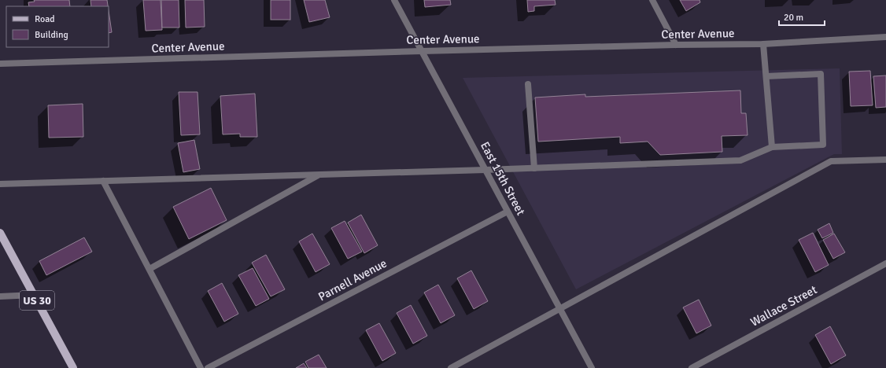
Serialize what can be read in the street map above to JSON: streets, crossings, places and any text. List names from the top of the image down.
{
  "streets": {
    "main road": ["US 30"],
    "street": [
      "Center Avenue",
      "East 15th Street",
      "Parnell Avenue",
      "Wallace Street"
    ]
  },
  "crossings": [
    ["Center Avenue", "East 15th Street"],
    ["East 15th Street", "Parnell Avenue"]
  ],
  "legend": ["Road", "Building"],
  "scale_bar": "20 m"
}
